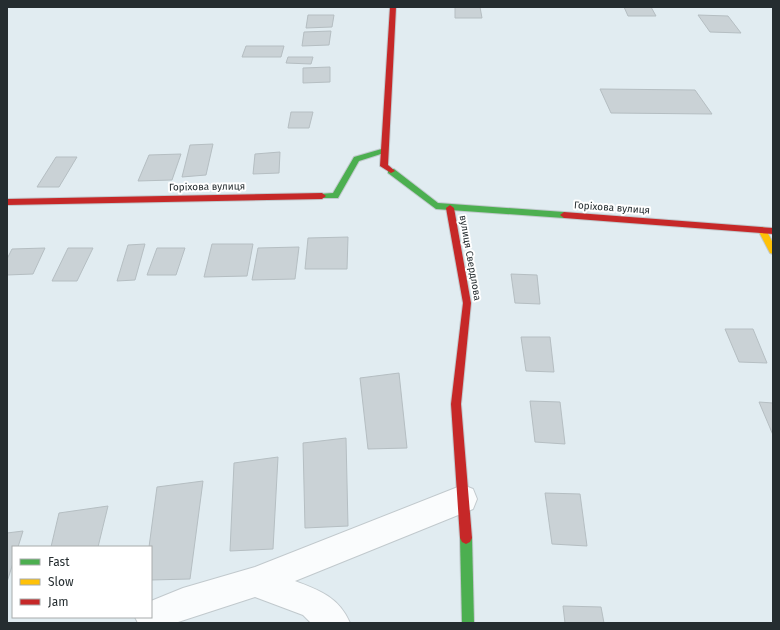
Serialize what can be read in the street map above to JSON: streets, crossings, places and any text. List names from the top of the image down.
{
  "streets": {
    "street": ["Горіхова вулиця", "вулиця Свердлова"]
  },
  "crossings": [
    ["Горіхова вулиця", "вулиця Свердлова"]
  ],
  "legend": ["Fast", "Slow", "Jam"]
}
